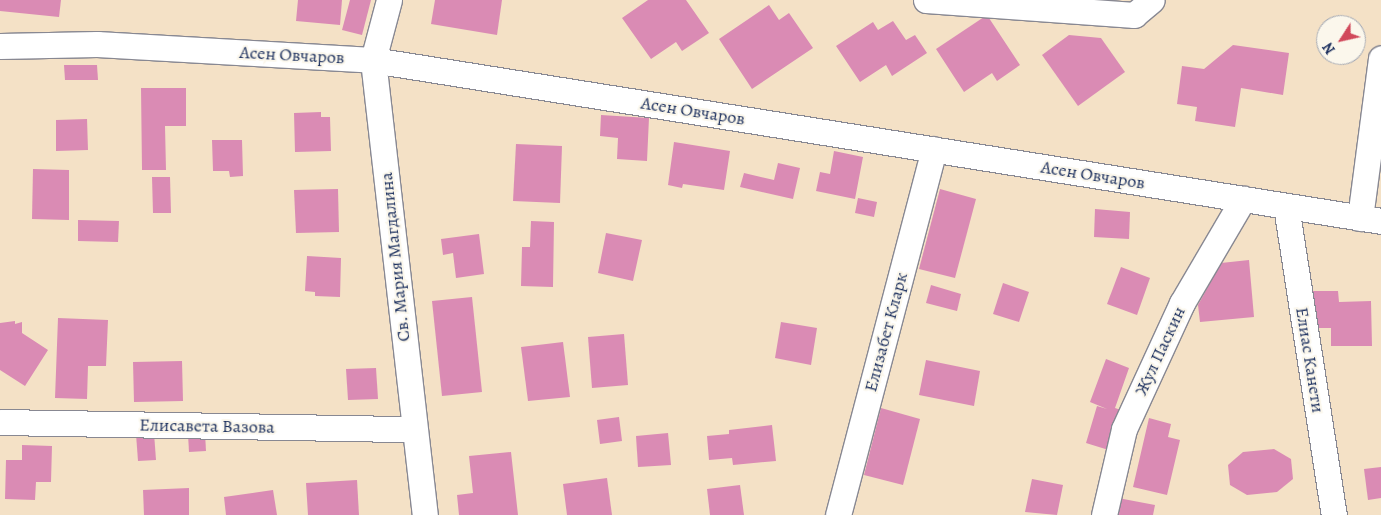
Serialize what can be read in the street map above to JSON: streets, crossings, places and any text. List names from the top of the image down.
{
  "streets": {
    "street": [
      "Асен Овчаров",
      "Св. Мария Магдалина",
      "Елизабет Кларк",
      "Жул Паскин",
      "Елиас Канети",
      "Елисавета Вазова"
    ]
  },
  "crossings": [
    ["Асен Овчаров", "Св. Мария Магдалина"],
    ["Асен Овчаров", "Елизабет Кларк"],
    ["Асен Овчаров", "Жул Паскин"],
    ["Асен Овчаров", "Елиас Канети"],
    ["Св. Мария Магдалина", "Елисавета Вазова"]
  ],
  "north": "bottom left"
}
